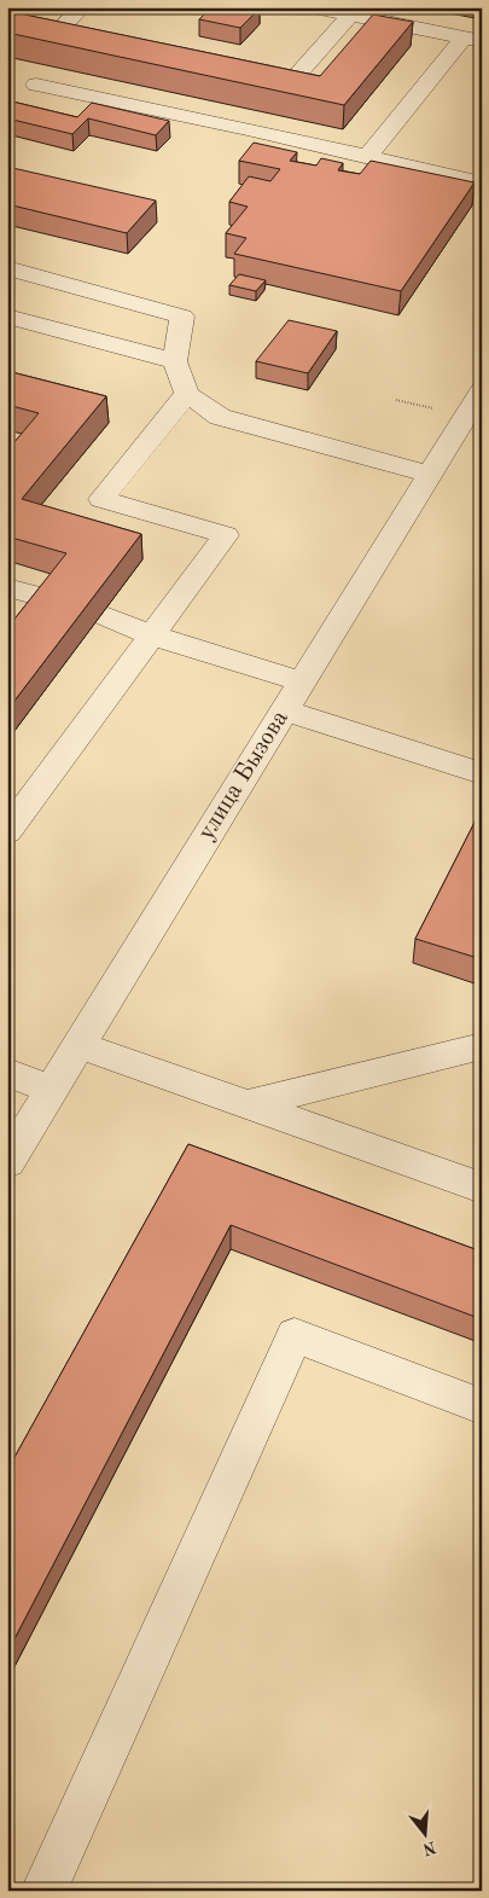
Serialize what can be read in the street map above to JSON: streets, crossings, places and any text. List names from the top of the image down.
{
  "streets": {
    "street": ["улица Бызова"]
  },
  "north": "bottom"
}
